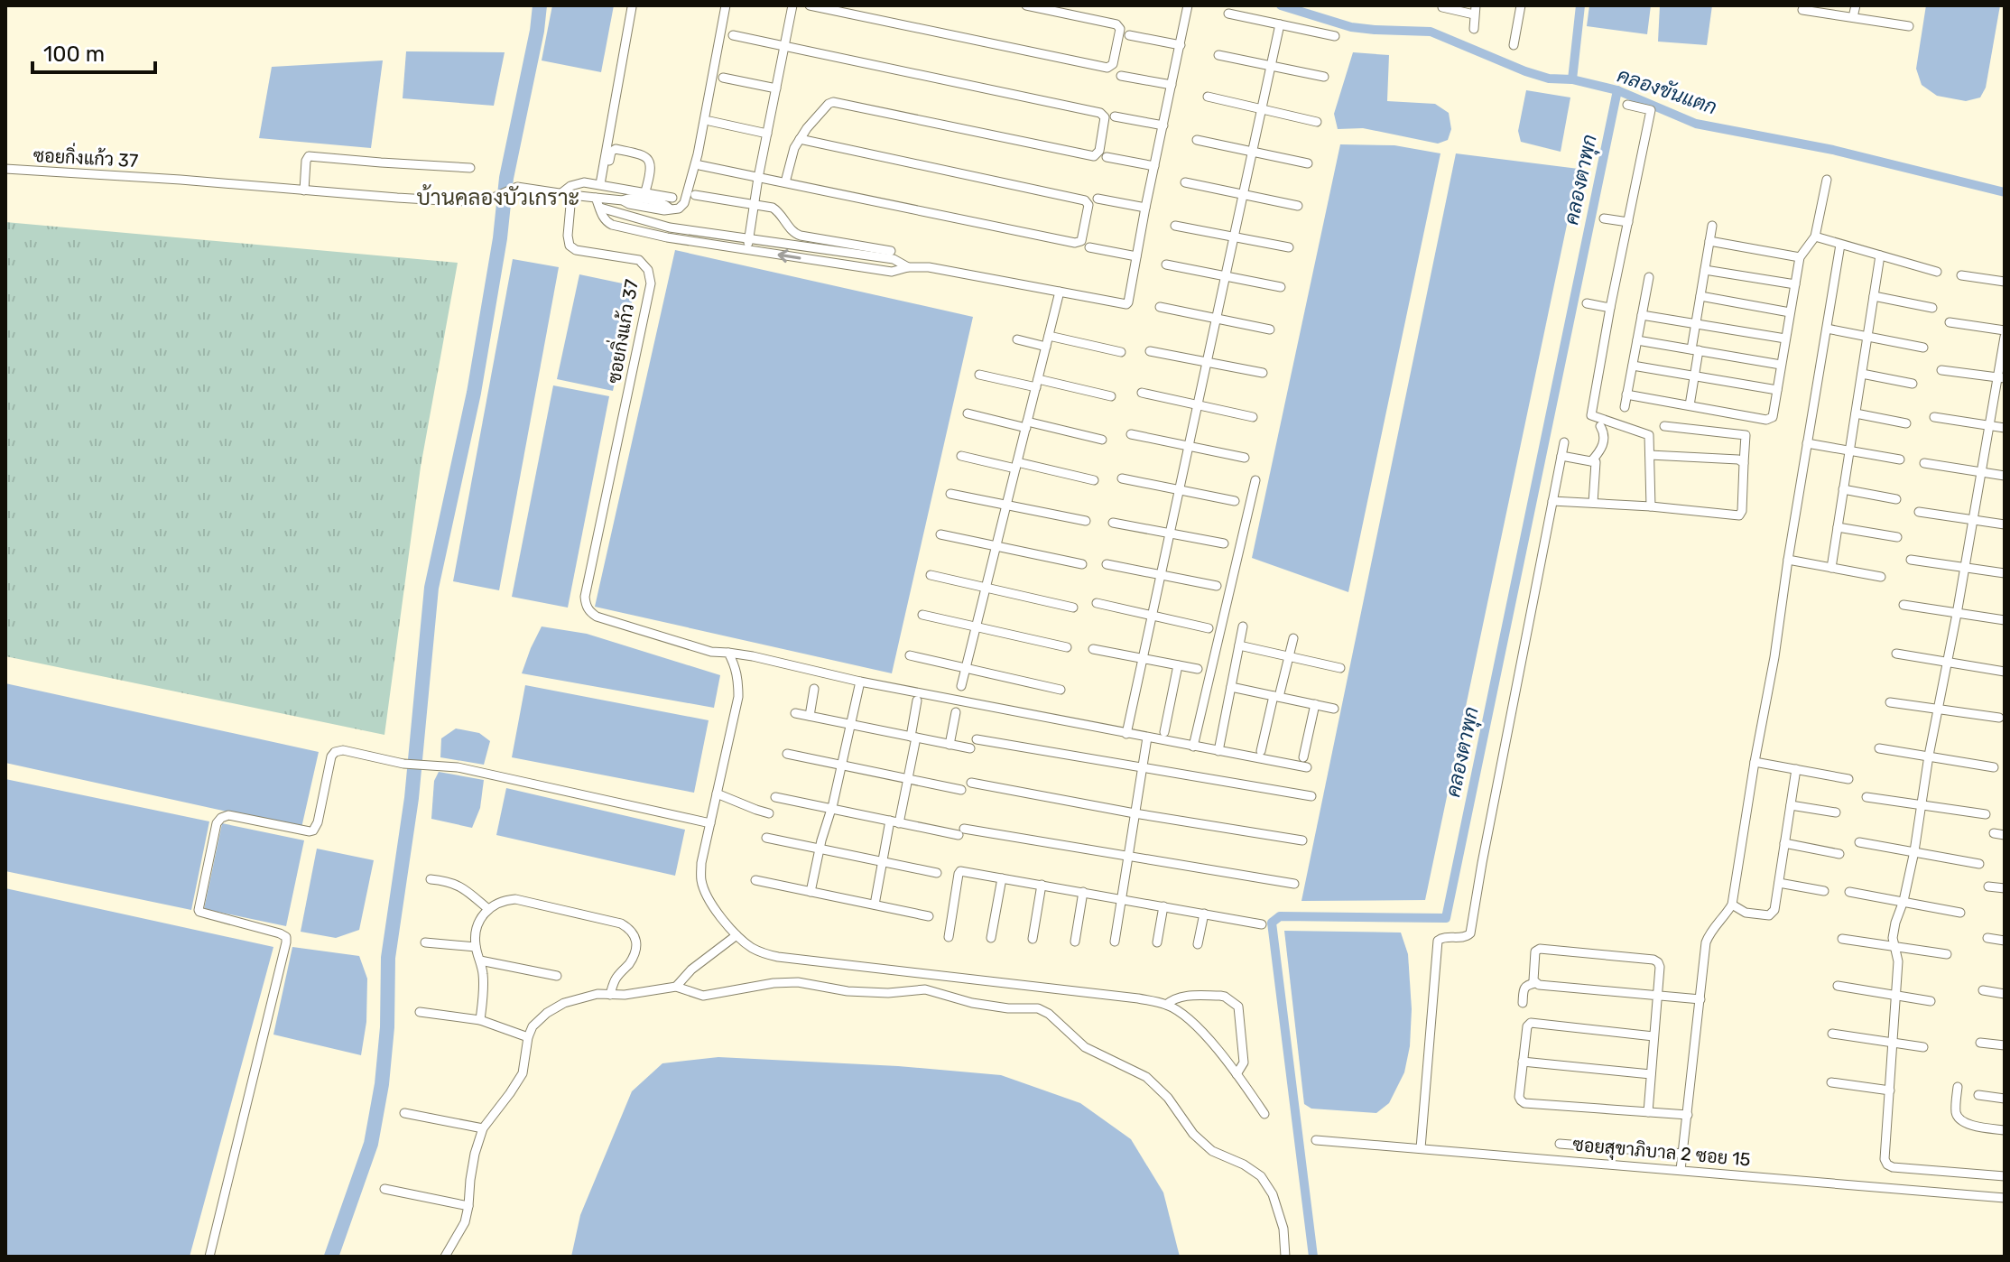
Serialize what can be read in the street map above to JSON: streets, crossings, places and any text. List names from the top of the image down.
{
  "streets": {
    "street": ["ซอยกิ่งแก้ว 37", "ซอยสุขาภิบาล 2 ซอย 15"]
  },
  "districts": ["บ้านคลองบัวเกราะ"],
  "water": ["คลองขันแตก", "คลองตาพุก"],
  "scale_bar": "100 m"
}
